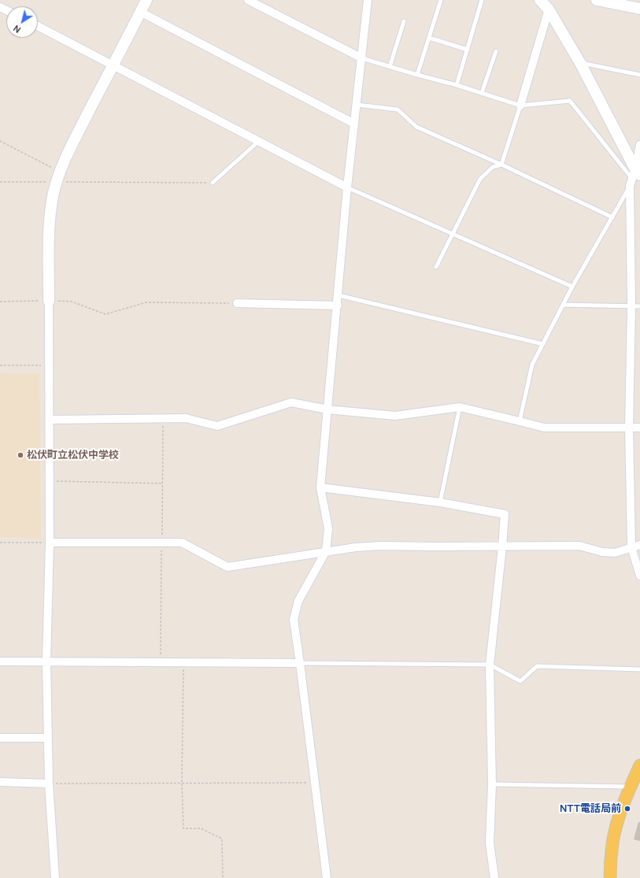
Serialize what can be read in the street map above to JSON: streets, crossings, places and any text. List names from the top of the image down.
{
  "places": ["松伏町立松伏中学校", "NTT電話局前"],
  "north": "bottom left"
}
